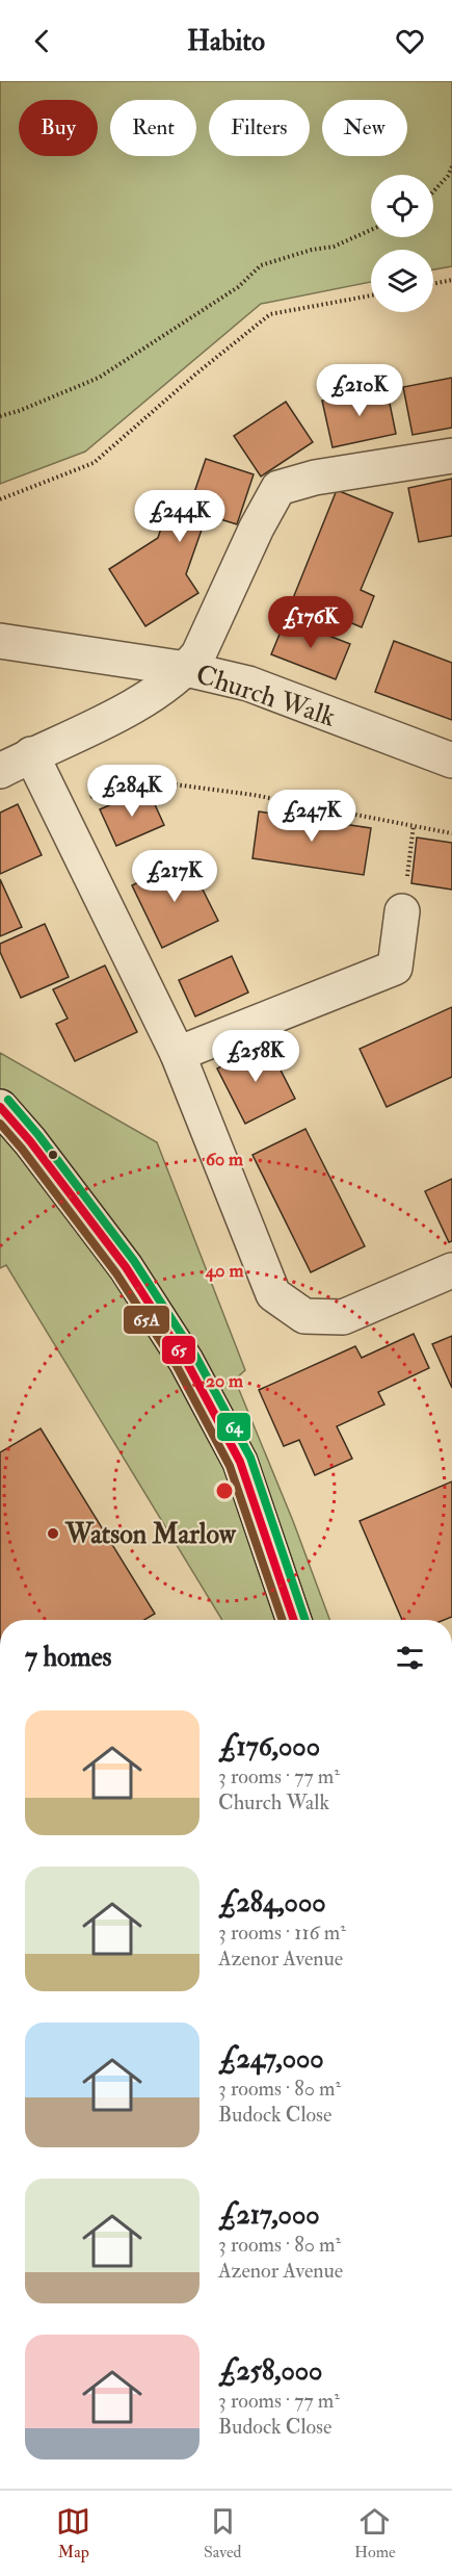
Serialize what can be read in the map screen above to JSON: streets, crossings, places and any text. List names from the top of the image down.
{
  "streets": {
    "street": ["Church Walk"]
  },
  "places": ["Watson Marlow"],
  "lines": ["transit line 64", "transit line 65", "transit line 65A"],
  "page": {
    "header": "Habito",
    "chip": [
      "Buy",
      "Rent",
      "Filters",
      "New"
    ],
    "price": [
      "£210K",
      "£244K",
      "£176K",
      "£284K",
      "£247K",
      "£217K",
      "£258K"
    ],
    "heading": "7 homes",
    "list": [
      {
        "name": "£176,000",
        "note": "3 rooms · 77 m² · Church Walk"
      },
      {
        "name": "£284,000",
        "note": "3 rooms · 116 m² · Azenor Avenue"
      },
      {
        "name": "£247,000",
        "note": "3 rooms · 80 m² · Budock Close"
      },
      {
        "name": "£217,000",
        "note": "3 rooms · 80 m² · Azenor Avenue"
      },
      {
        "name": "£258,000",
        "note": "3 rooms · 77 m² · Budock Close"
      }
    ],
    "tabs": ["Map", "Saved", "Home"]
  },
  "rings": ["60 m", "40 m", "20 m"]
}
